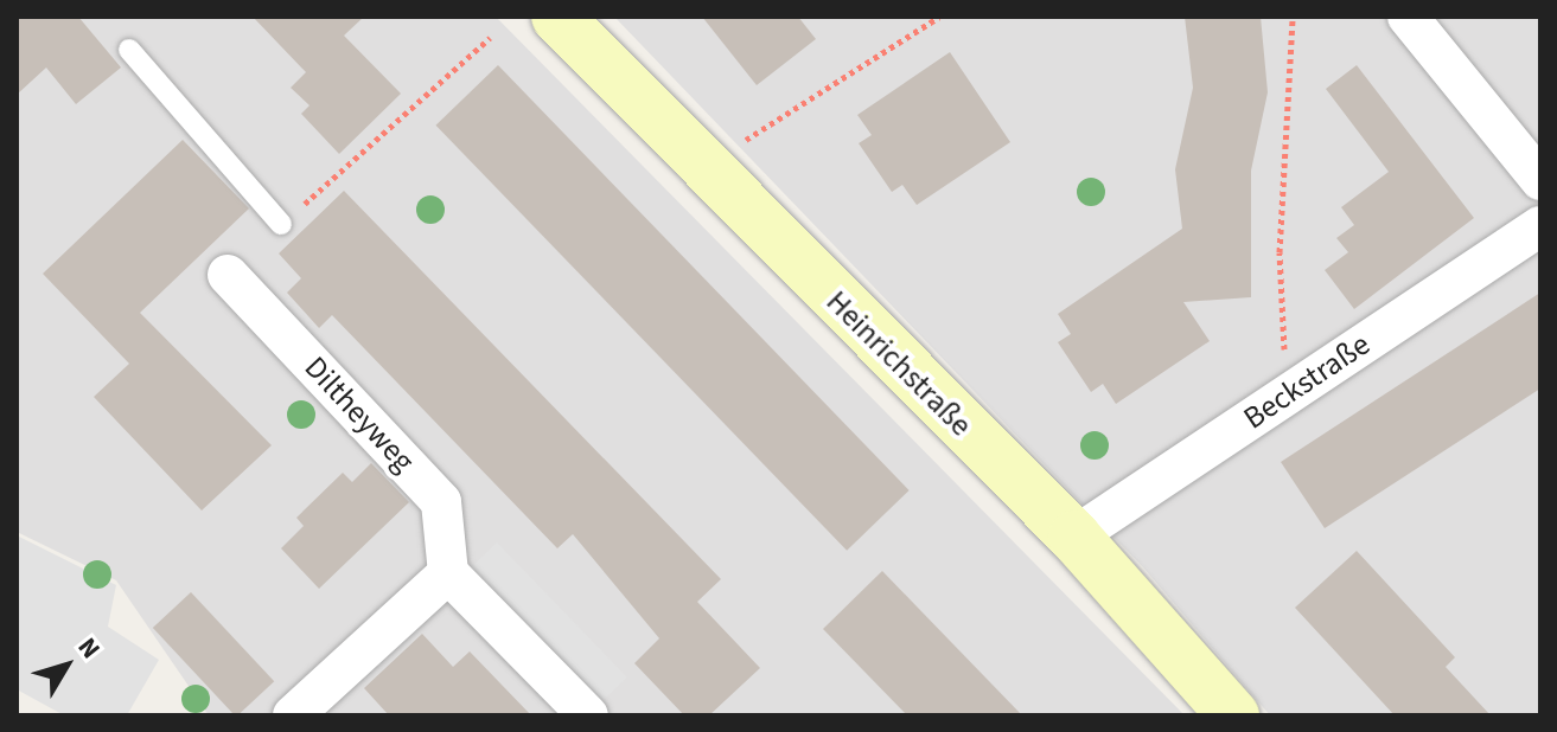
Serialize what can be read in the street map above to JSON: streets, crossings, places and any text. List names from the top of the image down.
{
  "streets": {
    "main road": ["Heinrichstraße"],
    "street": ["Beckstraße", "Diltheyweg"]
  },
  "crossings": [
    ["Heinrichstraße", "Beckstraße"]
  ],
  "north": "top right"
}
